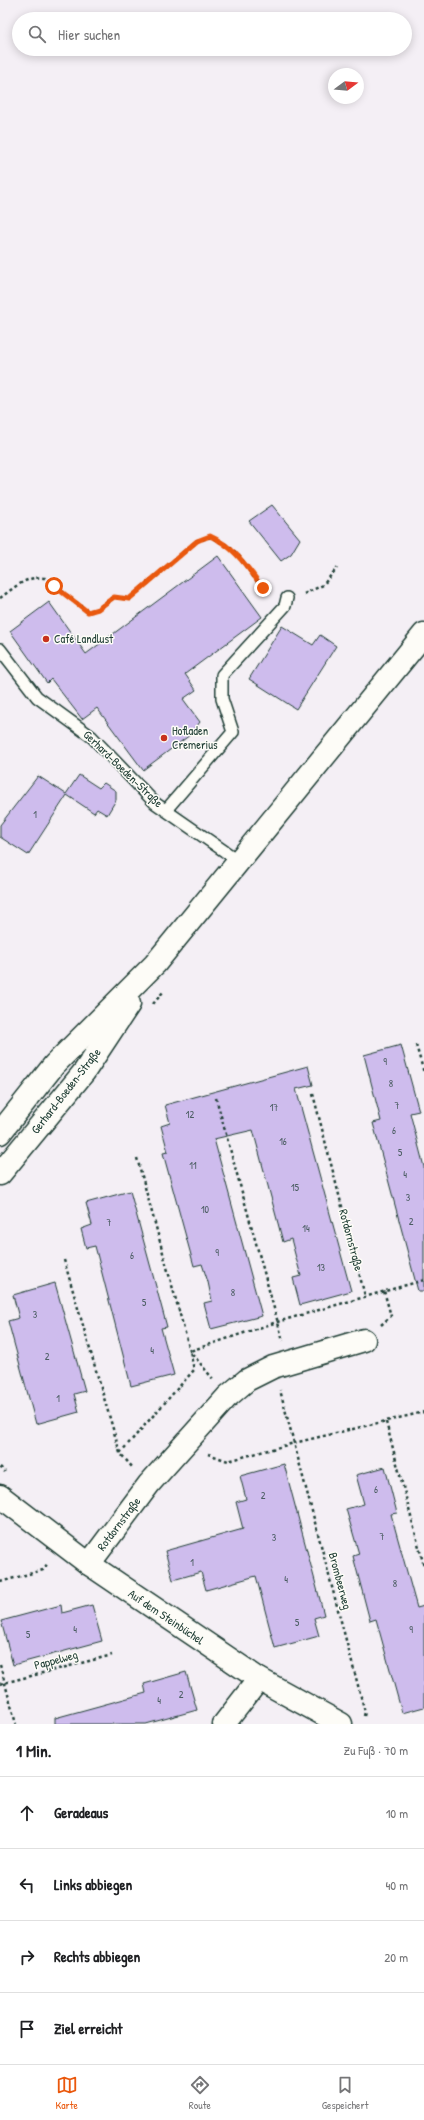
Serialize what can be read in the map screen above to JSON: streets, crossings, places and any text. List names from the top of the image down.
{
  "streets": {
    "main road": ["Gerhard-Boeden-Straße", "Rotdornstraße", "Auf dem Steinbüchel"],
    "path": ["Brombeerweg", "Pappelweg"]
  },
  "crossings": [
    ["Rotdornstraße", "Brombeerweg"],
    ["Rotdornstraße", "Auf dem Steinbüchel"]
  ],
  "places": ["Café Landlust", "Hofladen Cremerius"],
  "house_numbers": [
    "1",
    "9",
    "8",
    "7",
    "17",
    "12",
    "6",
    "16",
    "5",
    "11",
    "4",
    "15",
    "3",
    "10",
    "2",
    "7",
    "14",
    "9",
    "6",
    "13",
    "8",
    "5",
    "3",
    "4",
    "2",
    "1",
    "6",
    "2",
    "7",
    "3",
    "1",
    "4",
    "8",
    "5",
    "4",
    "9",
    "5",
    "2",
    "4"
  ],
  "north": "right",
  "page": {
    "search": "Hier suchen",
    "heading": ["1 Min.", "Zu Fuß · 70 m"],
    "list": [
      ["Geradeaus", "10 m"],
      ["Links abbiegen", "40 m"],
      ["Rechts abbiegen", "20 m"],
      "Ziel erreicht"
    ],
    "nav": ["Karte", "Route", "Gespeichert"]
  }
}
